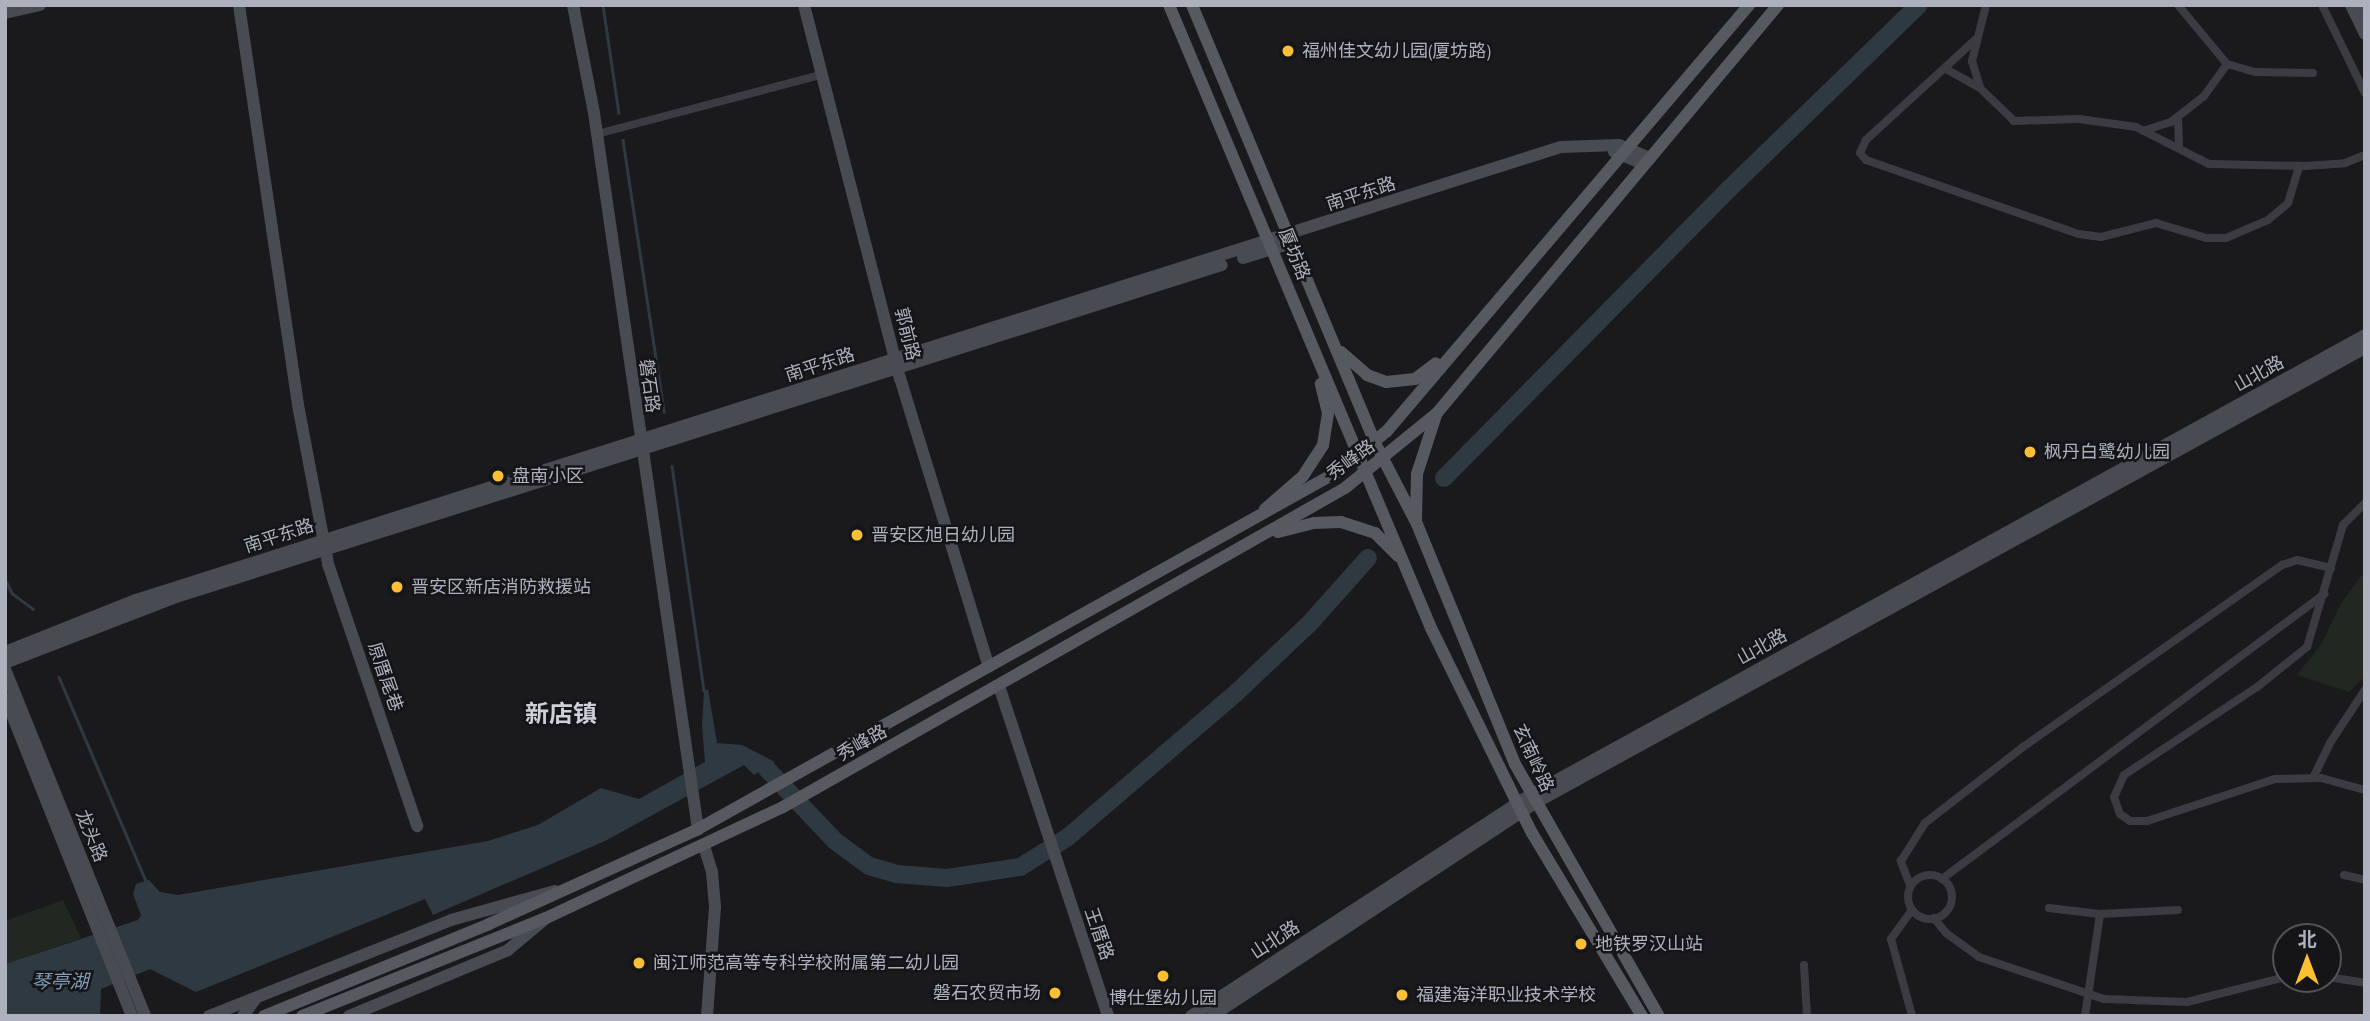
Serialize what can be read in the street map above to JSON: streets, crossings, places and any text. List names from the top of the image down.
{
  "streets": {
    "main road": [
      "南平东路",
      "厦坊路",
      "郭前路",
      "山北路",
      "磐石路",
      "秀峰路",
      "原厝尾巷",
      "玄南岭路",
      "龙头路",
      "王厝路"
    ]
  },
  "crossings": [
    ["南平东路", "厦坊路"],
    ["南平东路", "郭前路"],
    ["南平东路", "磐石路"],
    ["南平东路", "秀峰路"],
    ["南平东路", "原厝尾巷"],
    ["厦坊路", "秀峰路"],
    ["厦坊路", "玄南岭路"],
    ["郭前路", "秀峰路"],
    ["山北路", "玄南岭路"],
    ["磐石路", "秀峰路"],
    ["秀峰路", "王厝路"]
  ],
  "districts": ["新店镇"],
  "water": ["琴亭湖"],
  "places": [
    "福州佳文幼儿园(厦坊路)",
    "枫丹白鹭幼儿园",
    "盘南小区",
    "晋安区旭日幼儿园",
    "晋安区新店消防救援站",
    "地铁罗汉山站",
    "闽江师范高等专科学校附属第二幼儿园",
    "博仕堡幼儿园",
    "磐石农贸市场",
    "福建海洋职业技术学校"
  ],
  "north": "top"
}
